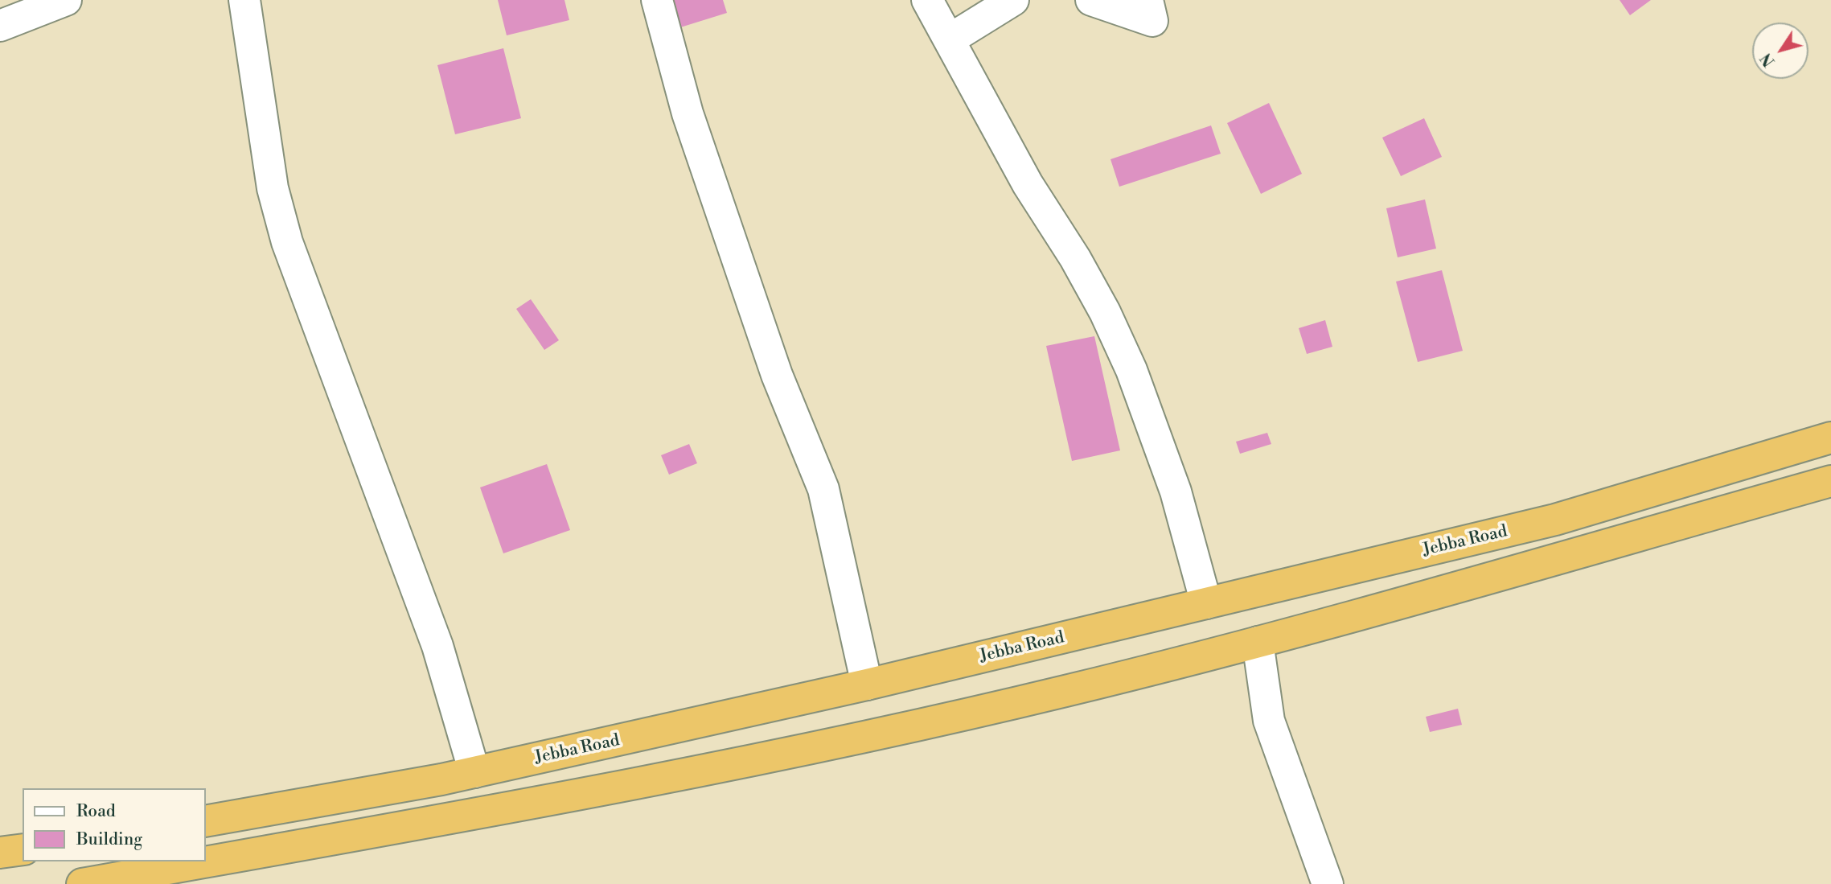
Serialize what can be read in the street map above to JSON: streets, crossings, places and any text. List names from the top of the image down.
{
  "streets": {
    "highway": ["Jebba Road"]
  },
  "legend": ["Road", "Building"],
  "north": "bottom left"
}
